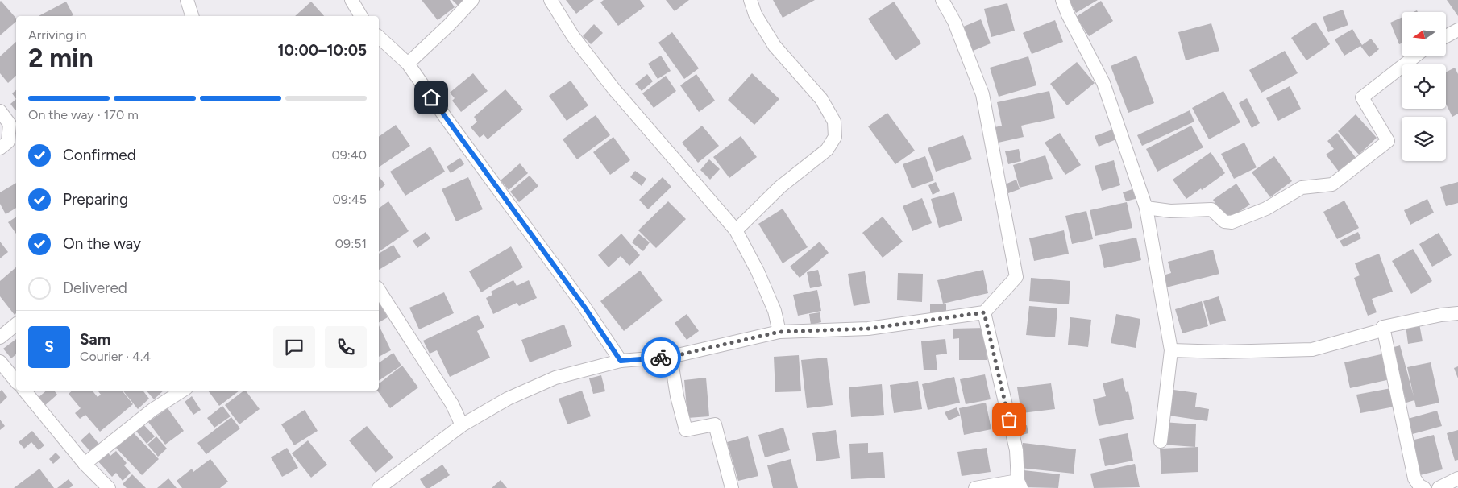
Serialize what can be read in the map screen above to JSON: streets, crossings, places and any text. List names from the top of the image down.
{
  "north": "left",
  "page": {
    "heading": ["2 min", "Arriving in", "10:00–10:05"],
    "panel": ["Sam", "Courier · 4.4"],
    "bar": "On the way · 170 m",
    "list": [
      ["Confirmed", "09:40"],
      ["Preparing", "09:45"],
      ["On the way", "09:51"],
      "Delivered"
    ],
    "round": "S"
  }
}
